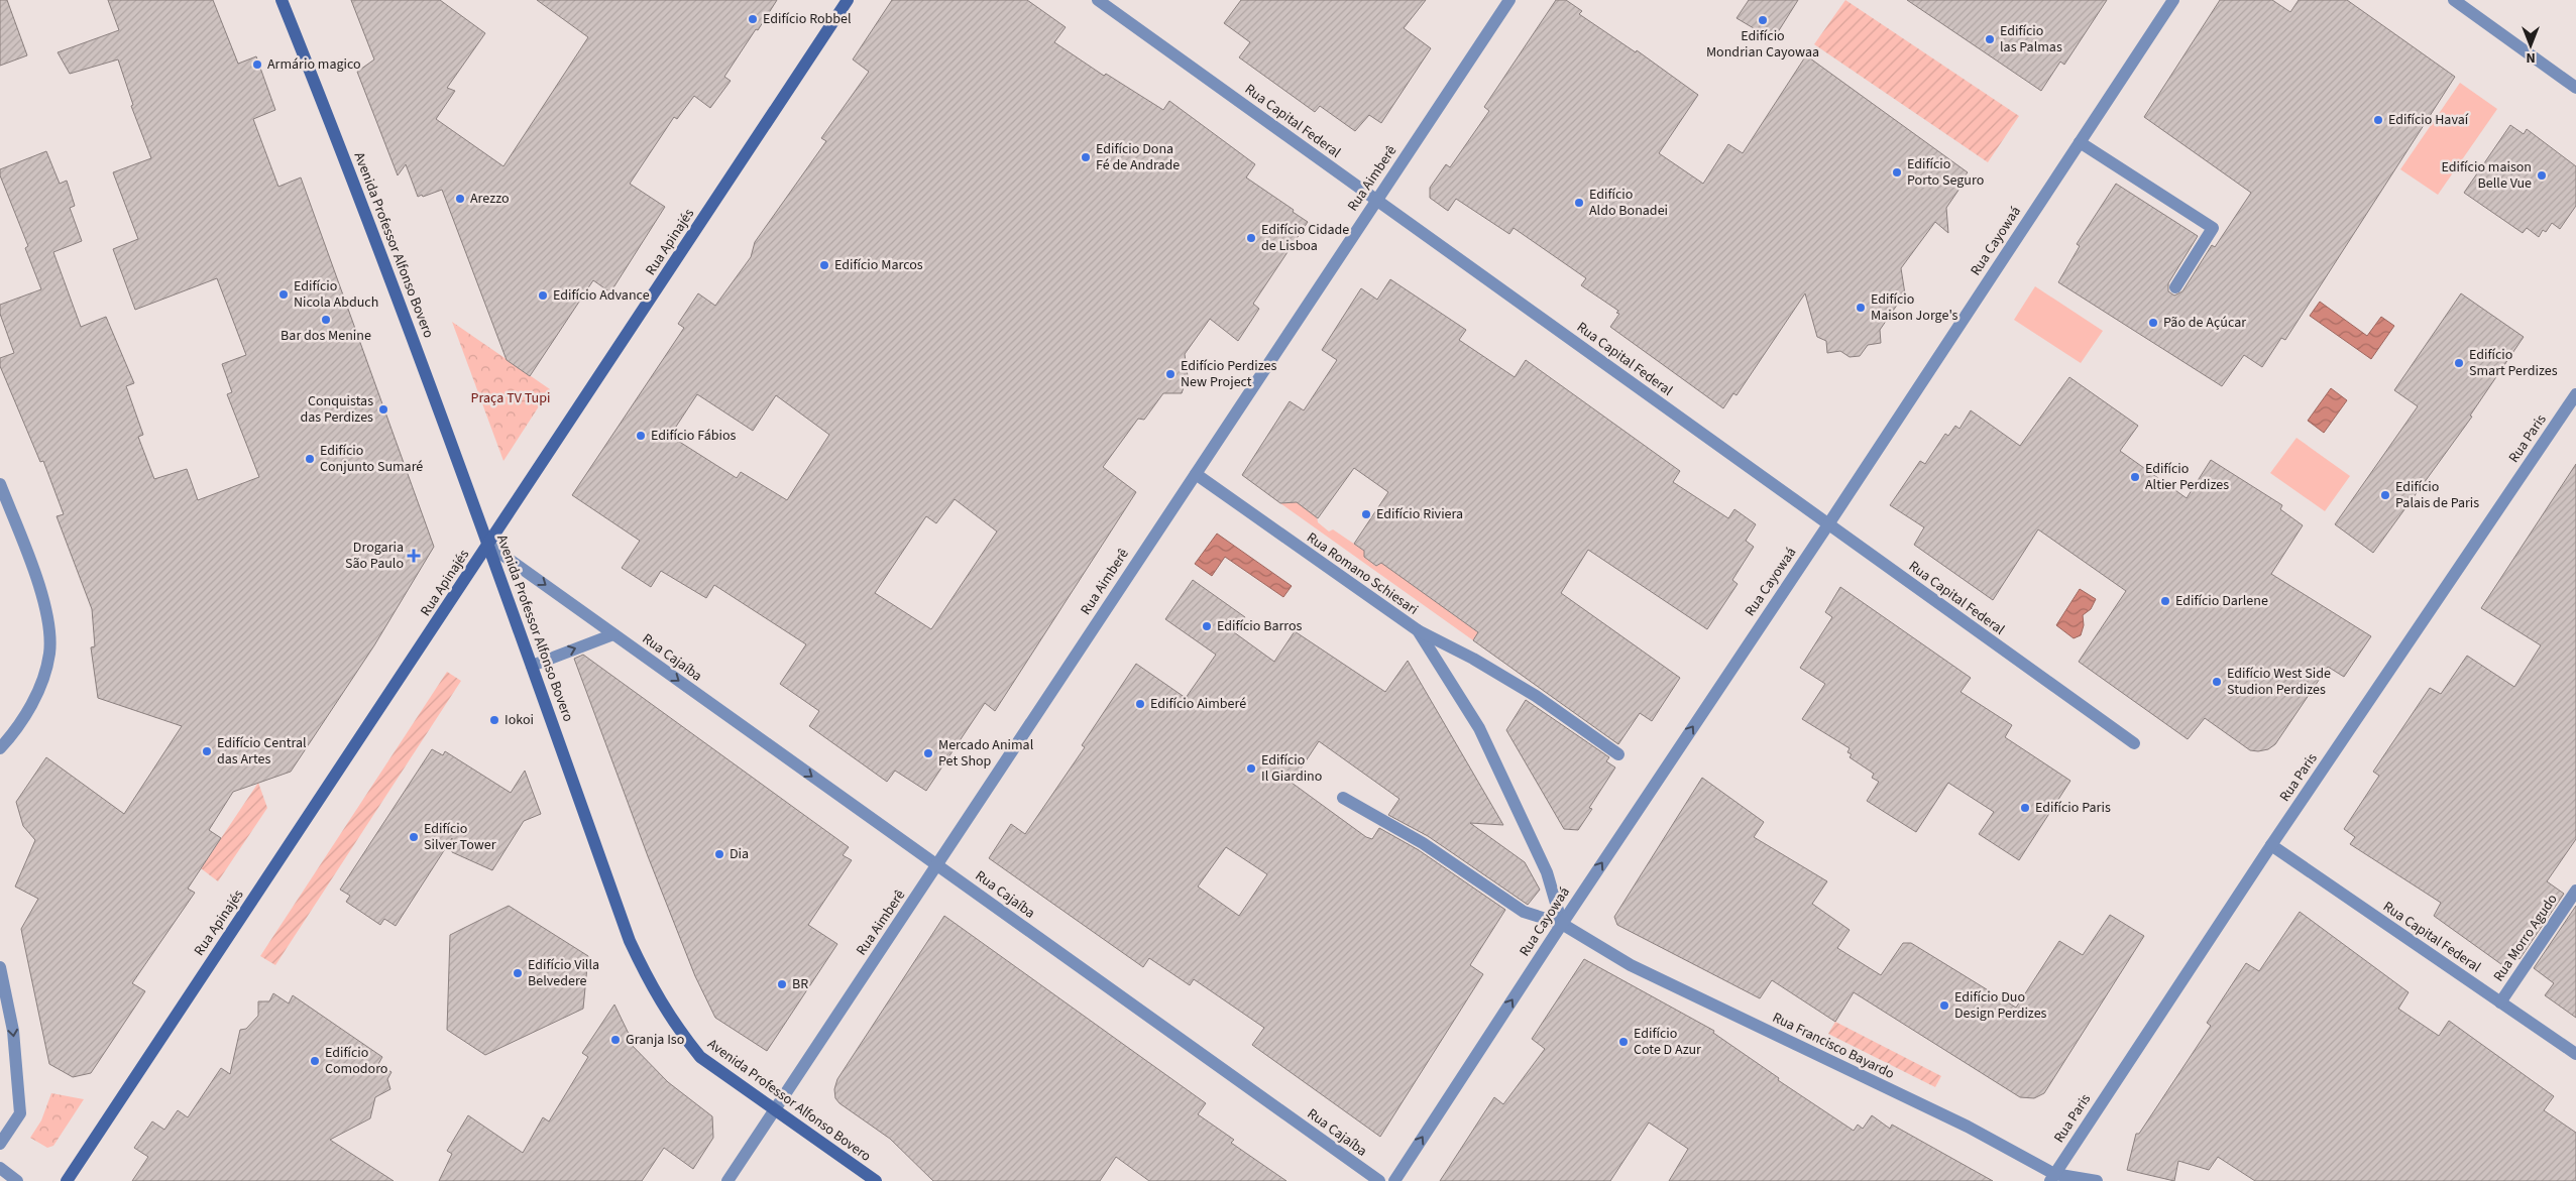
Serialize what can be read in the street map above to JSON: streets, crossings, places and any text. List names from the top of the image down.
{
  "streets": {
    "street": [
      "Rua Capital Federal",
      "Rua Aimberê",
      "Rua Cayowaá",
      "Rua Apinajés",
      "Avenida Professor Alfonso Bovero",
      "Rua Paris",
      "Rua Romano Schiesari",
      "Rua Cajaíba",
      "Rua Morro Agudo",
      "Rua Francisco Bayardo"
    ]
  },
  "crossings": [
    ["Rua Capital Federal", "Rua Aimberê"],
    ["Rua Capital Federal", "Rua Cayowaá"],
    ["Rua Capital Federal", "Rua Paris"],
    ["Rua Capital Federal", "Rua Morro Agudo"],
    ["Rua Aimberê", "Avenida Professor Alfonso Bovero"],
    ["Rua Aimberê", "Rua Romano Schiesari"],
    ["Rua Aimberê", "Rua Cajaíba"],
    ["Rua Cayowaá", "Rua Romano Schiesari"],
    ["Rua Cayowaá", "Rua Francisco Bayardo"],
    ["Rua Apinajés", "Avenida Professor Alfonso Bovero"],
    ["Rua Apinajés", "Rua Cajaíba"],
    ["Avenida Professor Alfonso Bovero", "Rua Cajaíba"],
    ["Rua Paris", "Rua Francisco Bayardo"],
    ["Rua Romano Schiesari", "Rua Francisco Bayardo"]
  ],
  "one_way": ["Rua Cayowaá", "Rua Cajaíba"],
  "parks": ["Praça TV Tupi"],
  "places": {
    "other": [
      "Edifício Robbel",
      "Edifício Mondrian Cayowaa",
      "Edifício las Palmas",
      "Armário magico",
      "Edifício Havaí",
      "Edifício Dona Fé de Andrade",
      "Edifício Porto Seguro",
      "Edifício maison Belle Vue",
      "Arezzo",
      "Edifício Aldo Bonadei",
      "Edifício Cidade de Lisboa",
      "Edifício Marcos",
      "Edifício Nicola Abduch",
      "Edifício Advance",
      "Edifício Maison Jorge's",
      "Bar dos Menine",
      "Pão de Açúcar",
      "Edifício Smart Perdizes",
      "Edifício Perdizes New Project",
      "Conquistas das Perdizes",
      "Edifício Fábios",
      "Edifício Conjunto Sumaré",
      "Edifício Altier Perdizes",
      "Edifício Palais de Paris",
      "Edifício Riviera",
      "Edifício Darlene",
      "Edifício Barros",
      "Edifício West Side Studion Perdizes",
      "Edifício Aimberé",
      "Iokoi",
      "Edifício Central das Artes",
      "Mercado Animal Pet Shop",
      "Edifício Il Giardino",
      "Edifício Paris",
      "Edifício Silver Tower",
      "Dia",
      "Edifício Villa Belvedere",
      "BR",
      "Edifício Duo Design Perdizes",
      "Granja Iso",
      "Edifício Cote D Azur",
      "Edifício Comodoro"
    ],
    "health": ["Drogaria São Paulo"]
  },
  "north": "bottom"
}
